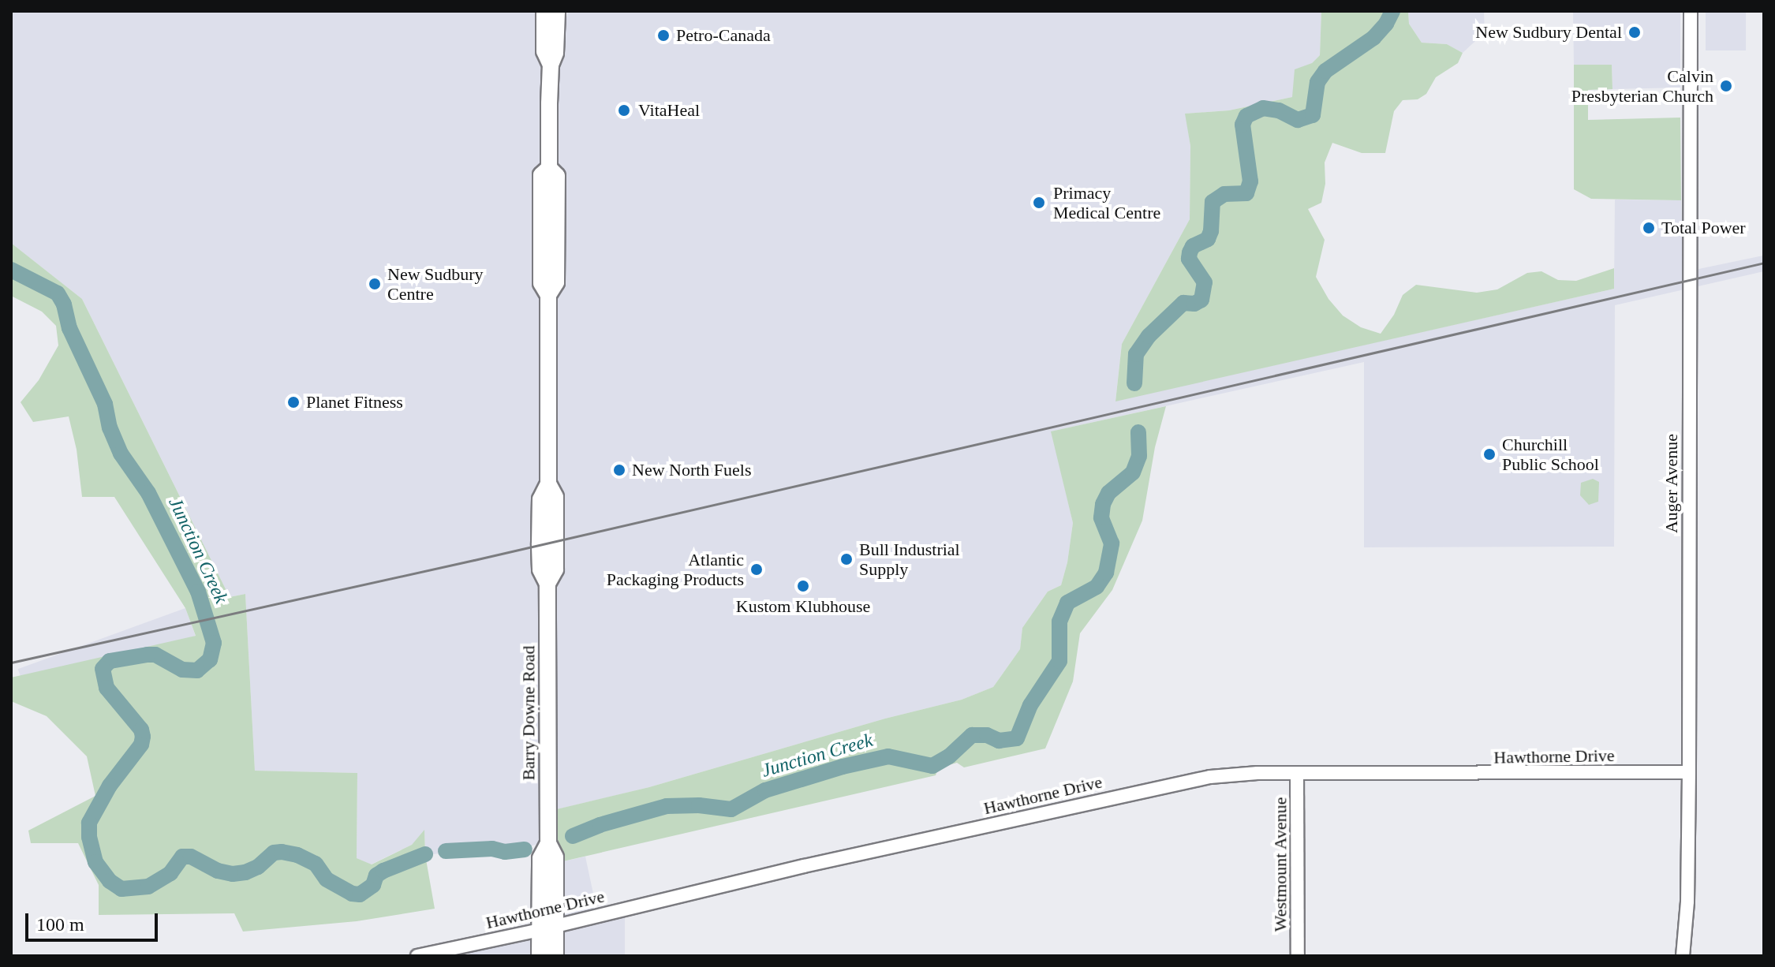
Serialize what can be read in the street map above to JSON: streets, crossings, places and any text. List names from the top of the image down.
{
  "streets": {
    "main road": ["Barry Downe Road"],
    "street": ["Auger Avenue", "Hawthorne Drive", "Westmount Avenue"]
  },
  "crossings": [
    ["Auger Avenue", "Hawthorne Drive"],
    ["Barry Downe Road", "Hawthorne Drive"],
    ["Hawthorne Drive", "Westmount Avenue"]
  ],
  "water": ["Junction Creek"],
  "places": [
    "New Sudbury Dental",
    "Petro-Canada",
    "Calvin Presbyterian Church",
    "VitaHeal",
    "Primacy Medical Centre",
    "Total Power",
    "New Sudbury Centre",
    "Planet Fitness",
    "Churchill Public School",
    "New North Fuels",
    "Bull Industrial Supply",
    "Atlantic Packaging Products",
    "Kustom Klubhouse"
  ],
  "scale_bar": "100 m"
}
